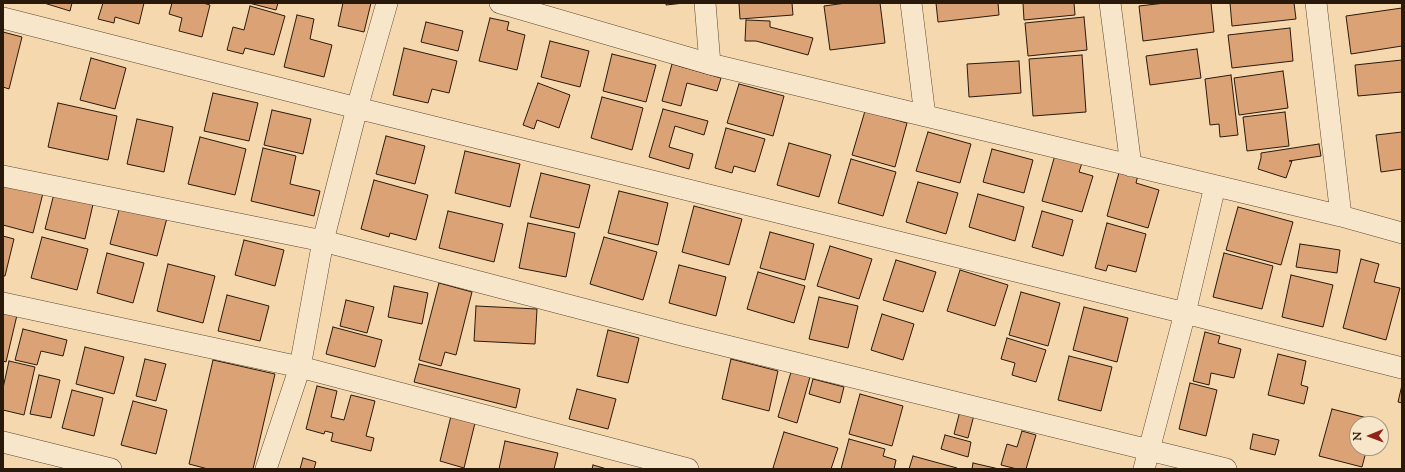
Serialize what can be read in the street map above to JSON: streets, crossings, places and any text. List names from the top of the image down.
{
  "north": "left"
}
